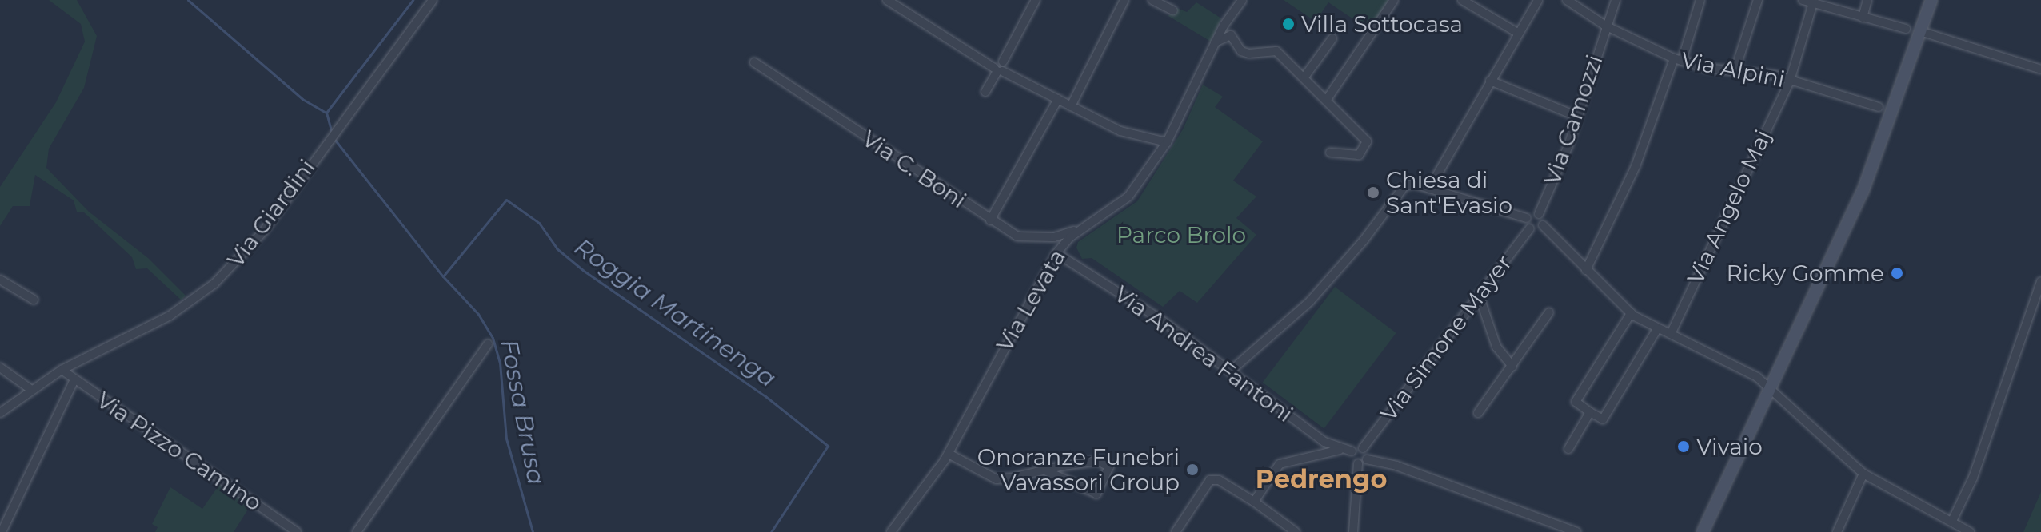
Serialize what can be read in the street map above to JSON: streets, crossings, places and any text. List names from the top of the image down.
{
  "streets": {
    "street": [
      "Via Alpini",
      "Via Camozzi",
      "Via C. Boni",
      "Via Angelo Maj",
      "Via Giardini",
      "Via Levata",
      "Via Simone Mayer",
      "Via Andrea Fantoni",
      "Via Pizzo Camino"
    ]
  },
  "crossings": [
    ["Via Alpini", "Via Camozzi"],
    ["Via Alpini", "Via Angelo Maj"],
    ["Via C. Boni", "Via Levata"],
    ["Via Giardini", "Via Pizzo Camino"],
    ["Via Levata", "Via Andrea Fantoni"]
  ],
  "districts": ["Pedrengo"],
  "water": ["Roggia Martinenga", "Fossa Brusa"],
  "parks": ["Parco Brolo"],
  "places": [
    "Villa Sottocasa",
    "Chiesa di Sant'Evasio",
    "Ricky Gomme",
    "Vivaio",
    "Onoranze Funebri Vavassori Group"
  ]
}
